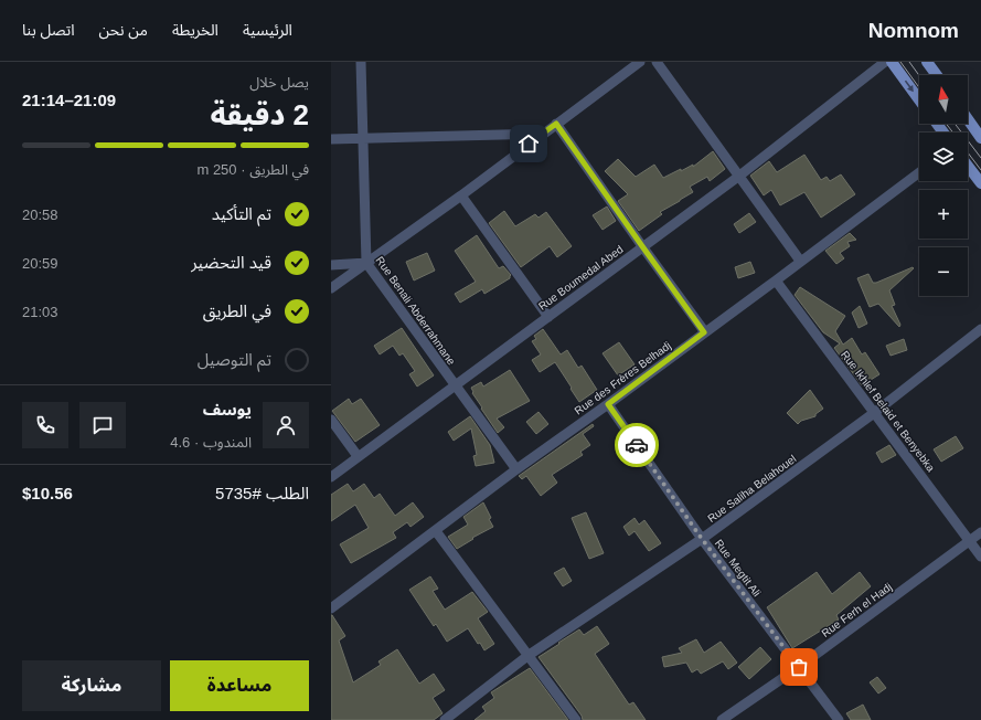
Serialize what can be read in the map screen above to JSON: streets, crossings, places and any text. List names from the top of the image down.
{
  "streets": {
    "street": [
      "Rue Boumedal Abed",
      "Rue Benali Abderrahmane",
      "Rue des Frères Belhadj",
      "Rue Ikhlef Belaid et Benyebka",
      "Rue Saliha Belahouel",
      "Rue Megtit Ali",
      "Rue Ferh el Hadj"
    ]
  },
  "crossings": [
    ["Rue Boumedal Abed", "Rue Benali Abderrahmane"],
    ["Rue Benali Abderrahmane", "Rue des Frères Belhadj"],
    ["Rue des Frères Belhadj", "Rue Ikhlef Belaid et Benyebka"],
    ["Rue des Frères Belhadj", "Rue Megtit Ali"],
    ["Rue Ikhlef Belaid et Benyebka", "Rue Saliha Belahouel"],
    ["Rue Ikhlef Belaid et Benyebka", "Rue Ferh el Hadj"],
    ["Rue Saliha Belahouel", "Rue Megtit Ali"],
    ["Rue Megtit Ali", "Rue Ferh el Hadj"]
  ],
  "north": "top",
  "page": {
    "header": "Nomnom",
    "nav": [
      "الرئيسية",
      "الخريطة",
      "من نحن",
      "اتصل بنا"
    ],
    "heading": ["2 دقيقة", "يصل خلال", "21:09–21:14"],
    "panel": [
      "يوسف",
      "المندوب · 4.6",
      "الطلب #5735",
      "$10.56"
    ],
    "map_buttons": ["+", "−"],
    "bar": "في الطريق · 250 m",
    "list": [
      ["تم التأكيد", "20:58"],
      ["قيد التحضير", "20:59"],
      ["في الطريق", "21:03"],
      "تم التوصيل"
    ],
    "buttons": ["مساعدة", "مشاركة"]
  }
}
